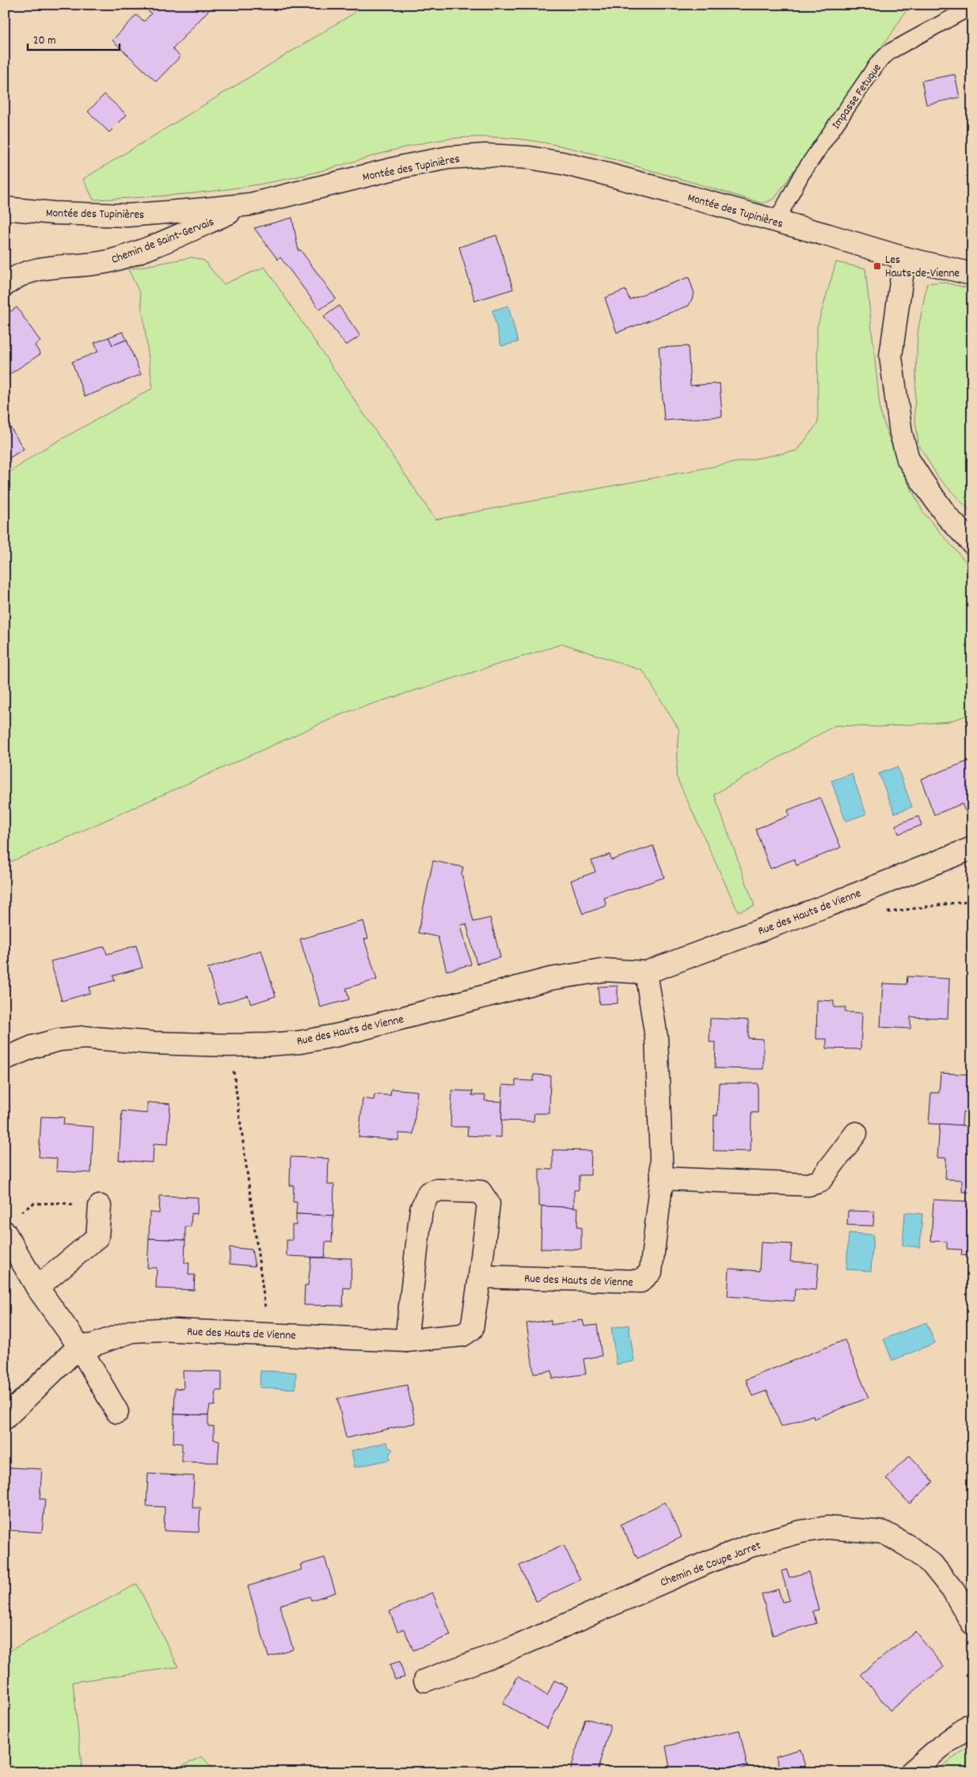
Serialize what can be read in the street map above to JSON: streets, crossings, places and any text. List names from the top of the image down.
{
  "streets": {
    "street": [
      "Montée des Tupinières",
      "Chemin de Saint-Gervais",
      "Rue des Hauts de Vienne",
      "Chemin de Coupe Jarret"
    ],
    "lane": ["Impasse Fetuque"]
  },
  "crossings": [
    ["Impasse Fetuque", "Montée des Tupinières"],
    ["Montée des Tupinières", "Chemin de Saint-Gervais"]
  ],
  "places": {
    "transit": ["Les Hauts-de-Vienne"]
  },
  "scale_bar": "20 m"
}
